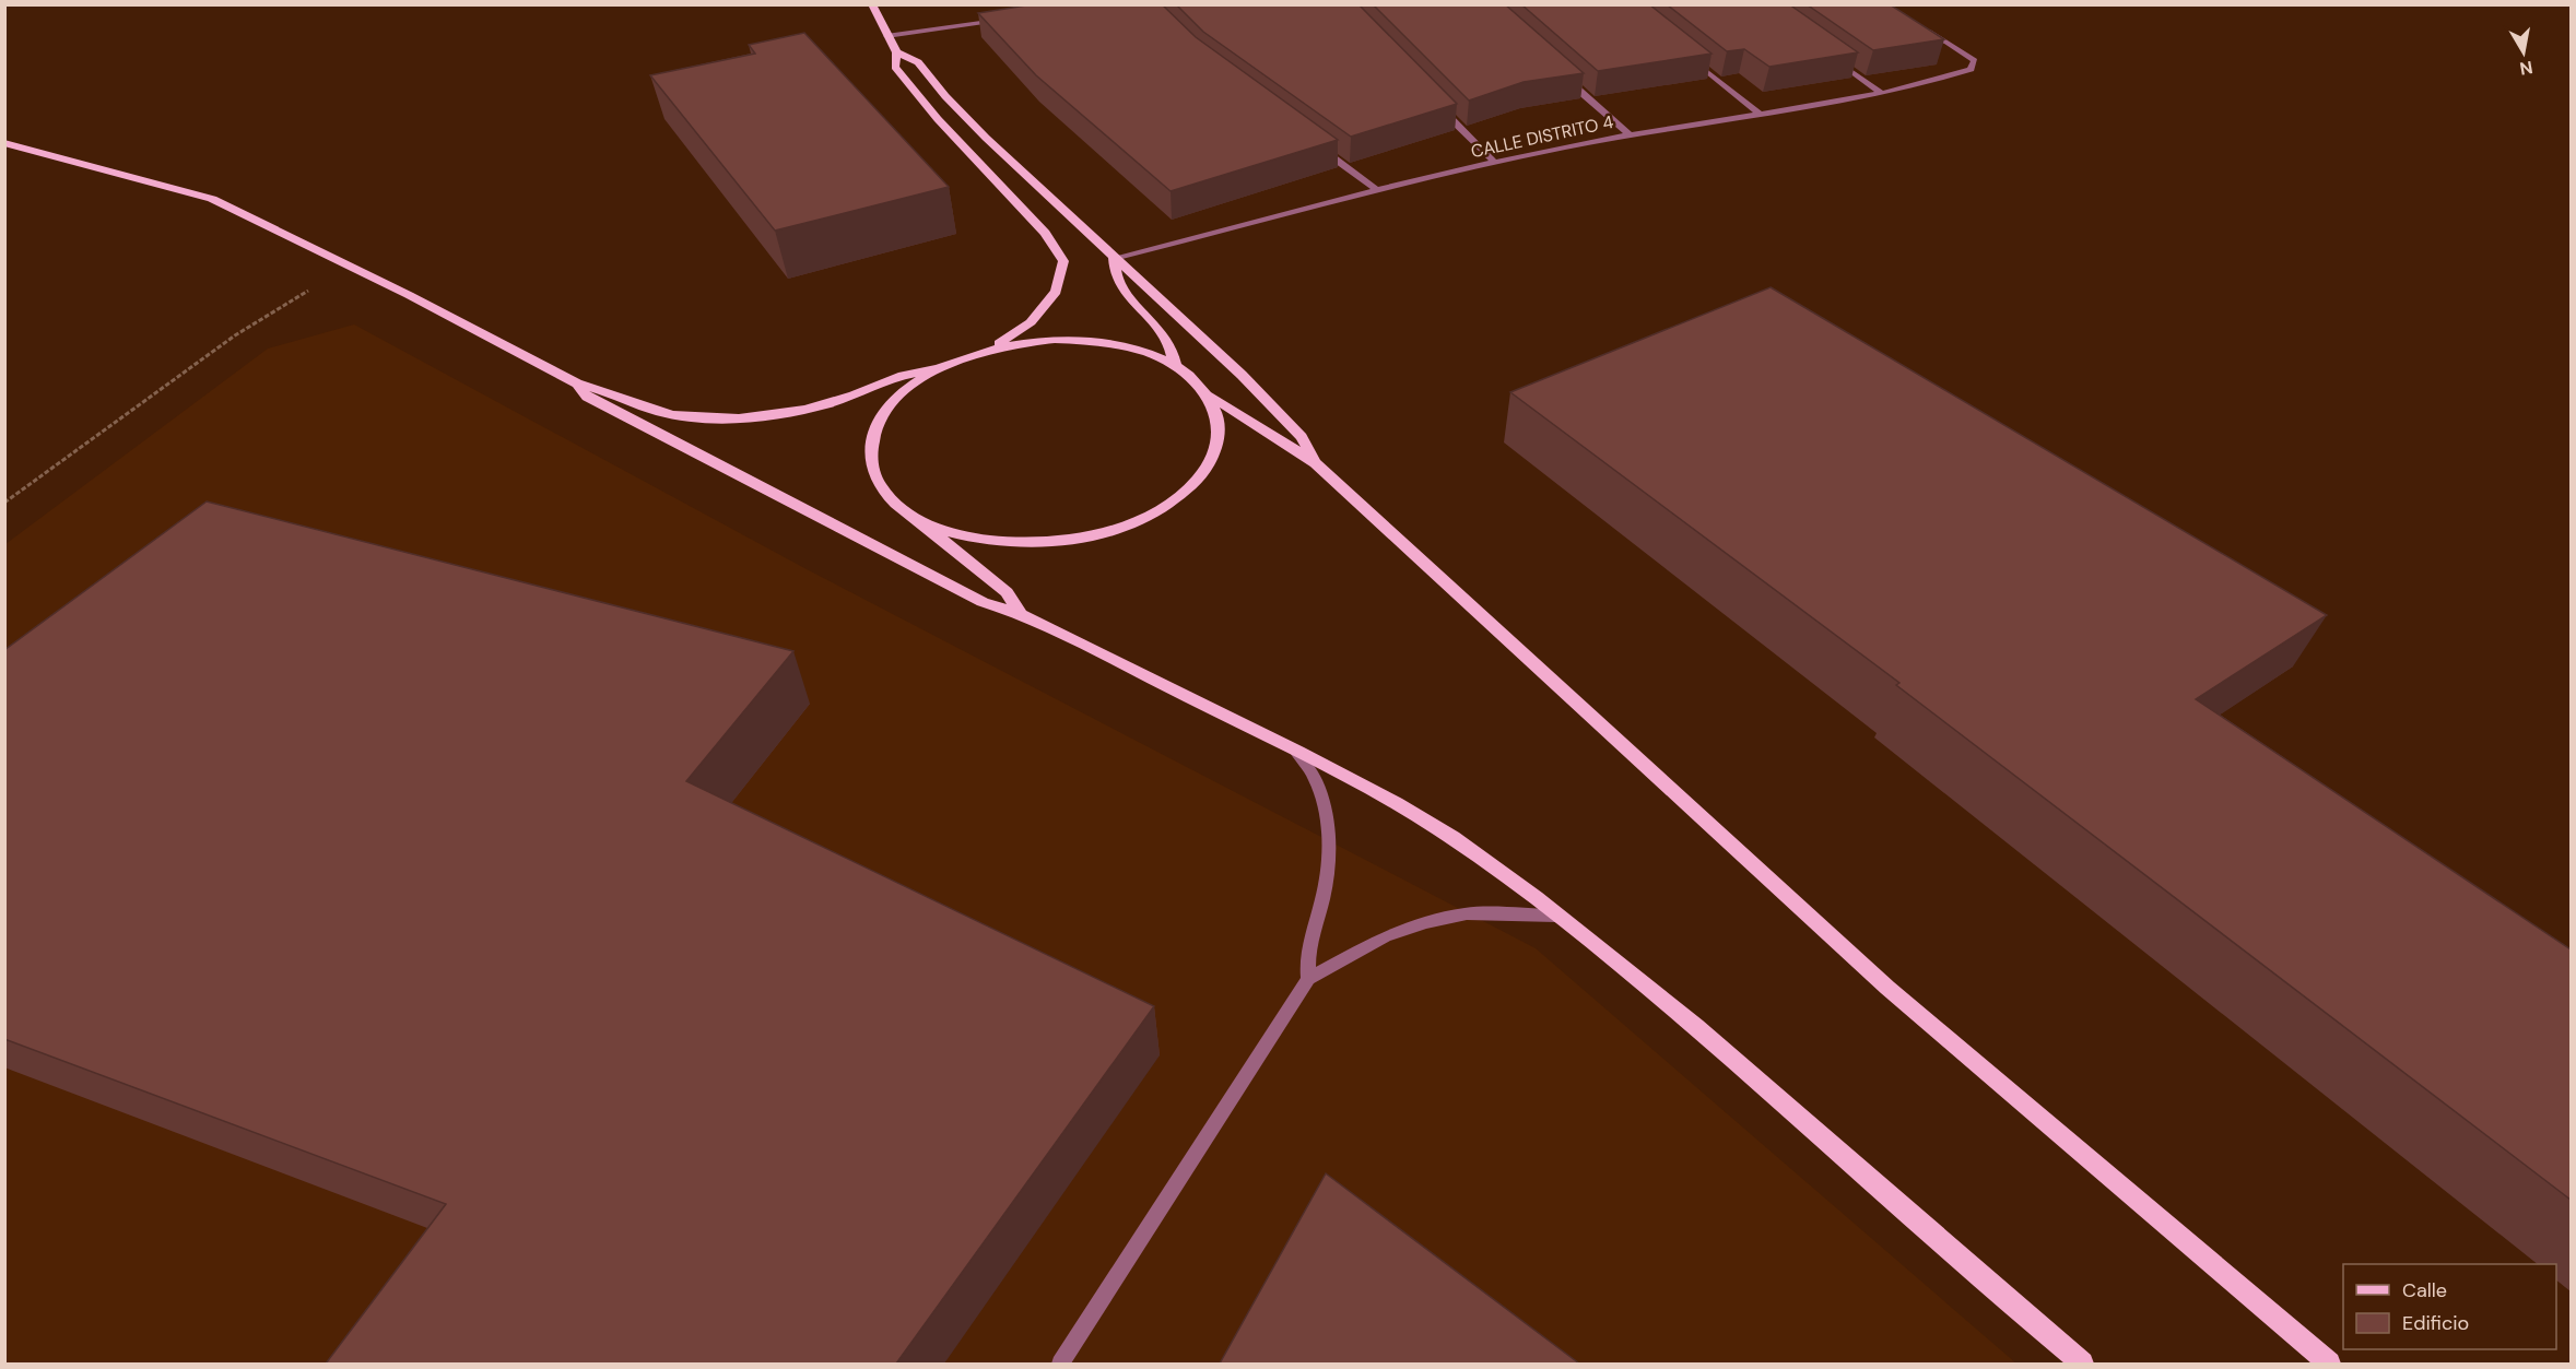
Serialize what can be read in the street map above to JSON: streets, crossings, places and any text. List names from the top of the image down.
{
  "streets": {
    "street": ["CALLE DISTRITO 4"]
  },
  "legend": ["Calle", "Edificio"],
  "north": "bottom"
}
